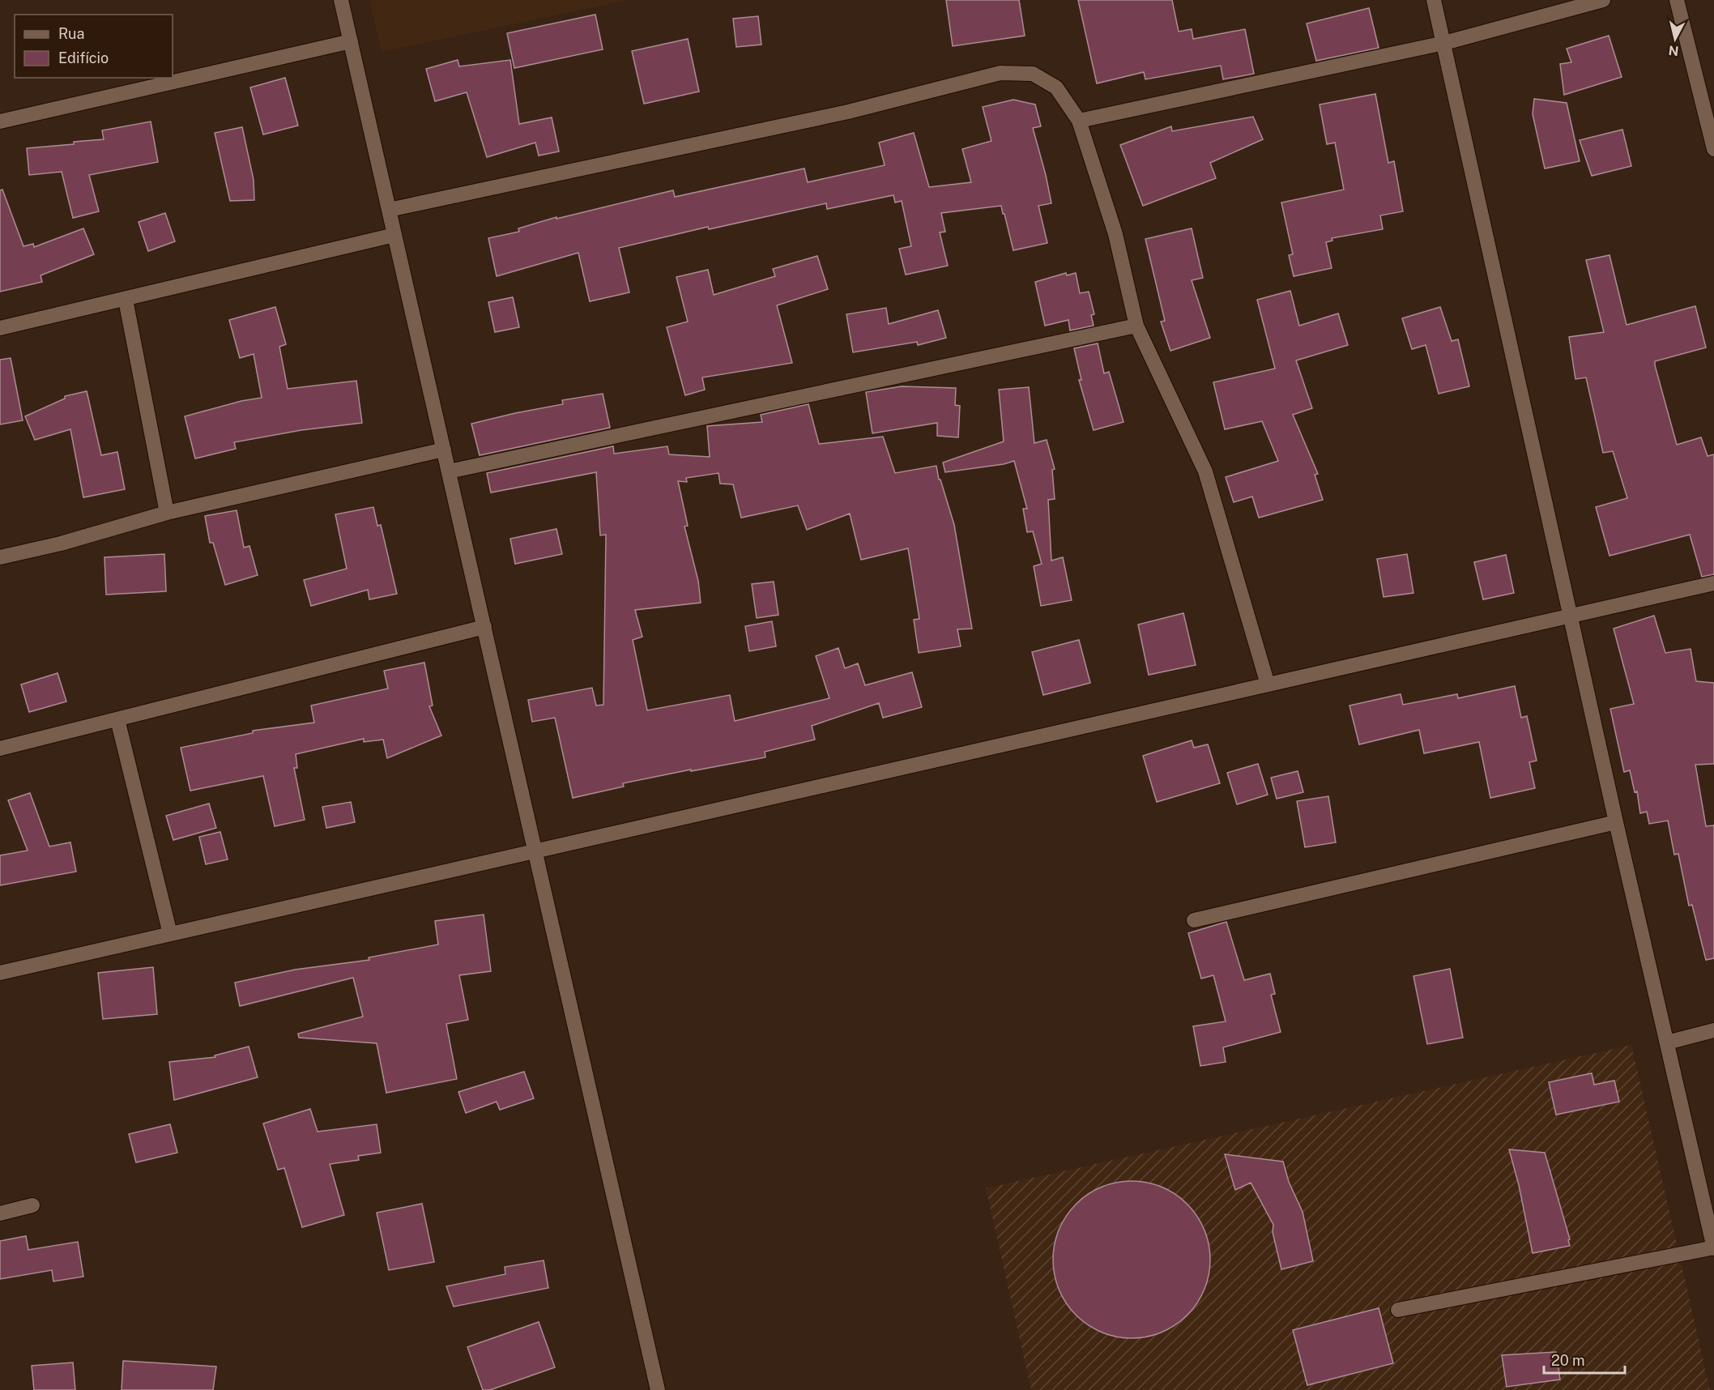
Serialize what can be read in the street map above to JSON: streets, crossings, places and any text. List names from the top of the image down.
{
  "legend": ["Rua", "Edifício"],
  "scale_bar": "20 m",
  "north": "bottom"
}
